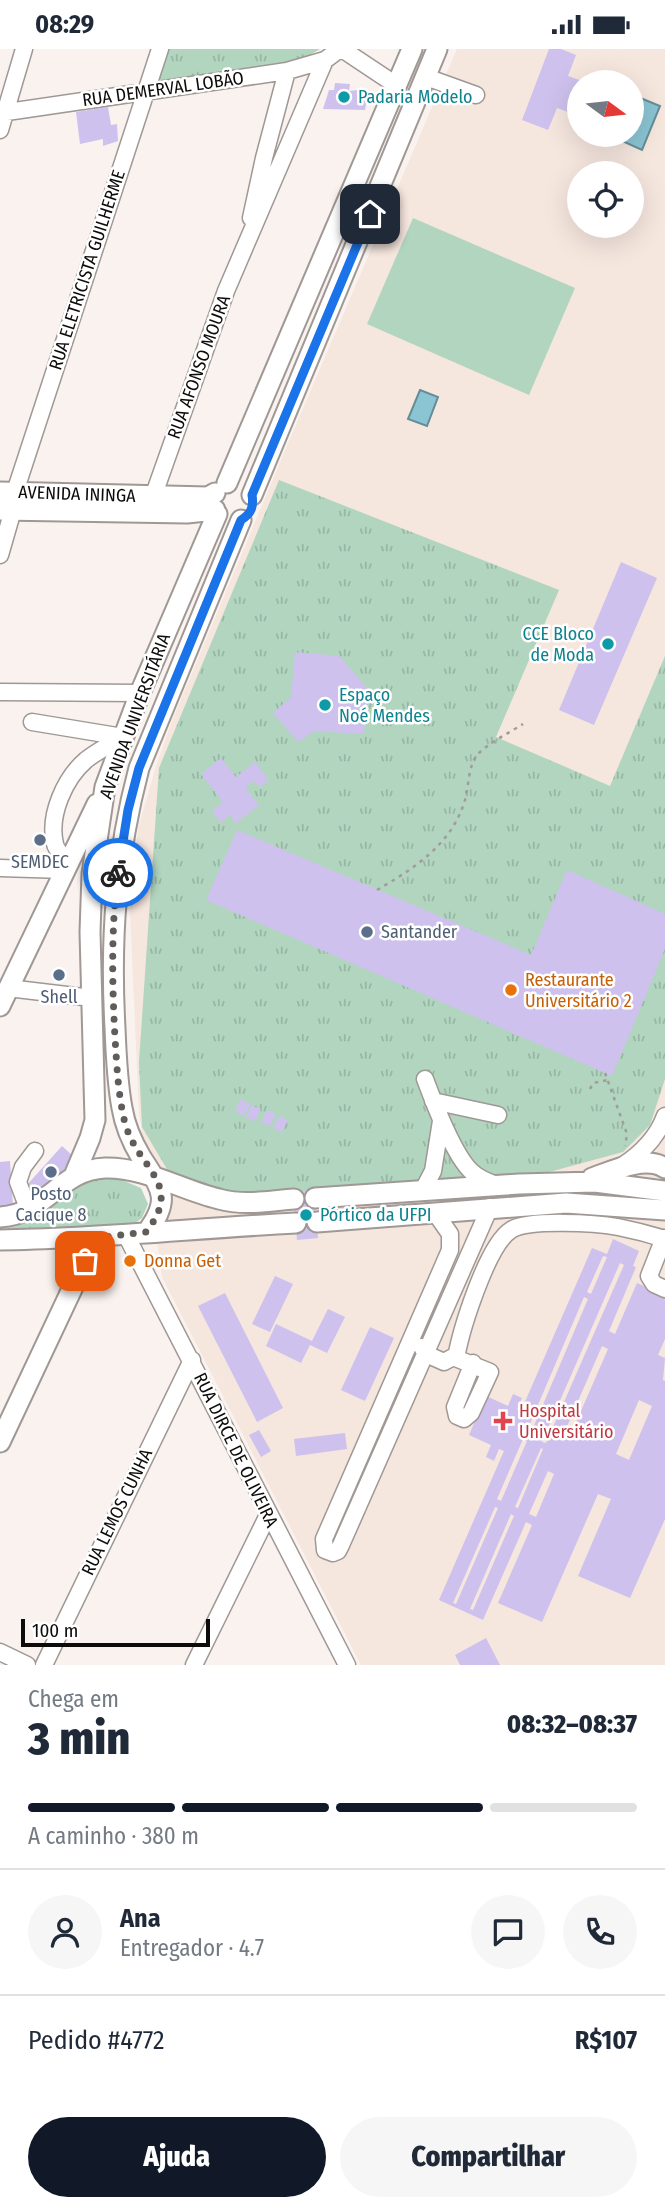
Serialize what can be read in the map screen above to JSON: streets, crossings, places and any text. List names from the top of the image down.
{
  "streets": {
    "main road": ["AVENIDA ININGA", "AVENIDA UNIVERSITÁRIA"],
    "street": [
      "RUA DEMERVAL LOBÃO",
      "RUA ELETRICISTA GUILHERME",
      "RUA AFONSO MOURA",
      "RUA DIRCE DE OLIVEIRA",
      "RUA LEMOS CUNHA"
    ]
  },
  "crossings": [
    ["RUA DEMERVAL LOBÃO", "RUA ELETRICISTA GUILHERME"],
    ["RUA DEMERVAL LOBÃO", "RUA AFONSO MOURA"],
    ["RUA ELETRICISTA GUILHERME", "AVENIDA ININGA"],
    ["RUA AFONSO MOURA", "AVENIDA ININGA"],
    ["AVENIDA ININGA", "AVENIDA UNIVERSITÁRIA"],
    ["RUA DIRCE DE OLIVEIRA", "RUA LEMOS CUNHA"]
  ],
  "places": {
    "other": [
      "Padaria Modelo",
      "CCE Bloco de Moda",
      "Espaço Noé Mendes",
      "SEMDEC",
      "Santander",
      "Shell",
      "Restaurante Universitário 2",
      "Posto Cacique 8",
      "Pórtico da UFPI",
      "Donna Get"
    ],
    "health": ["Hospital Universitário"]
  },
  "scale_bar": "100 m",
  "north": "right",
  "page": {
    "status": "08:29",
    "scale": "100 m",
    "heading": ["3 min", "Chega em", "08:32–08:37"],
    "panel": [
      "Ana",
      "Entregador · 4.7",
      "Pedido #4772",
      "R$107"
    ],
    "bar": "A caminho · 380 m",
    "buttons": ["Ajuda", "Compartilhar"]
  }
}
